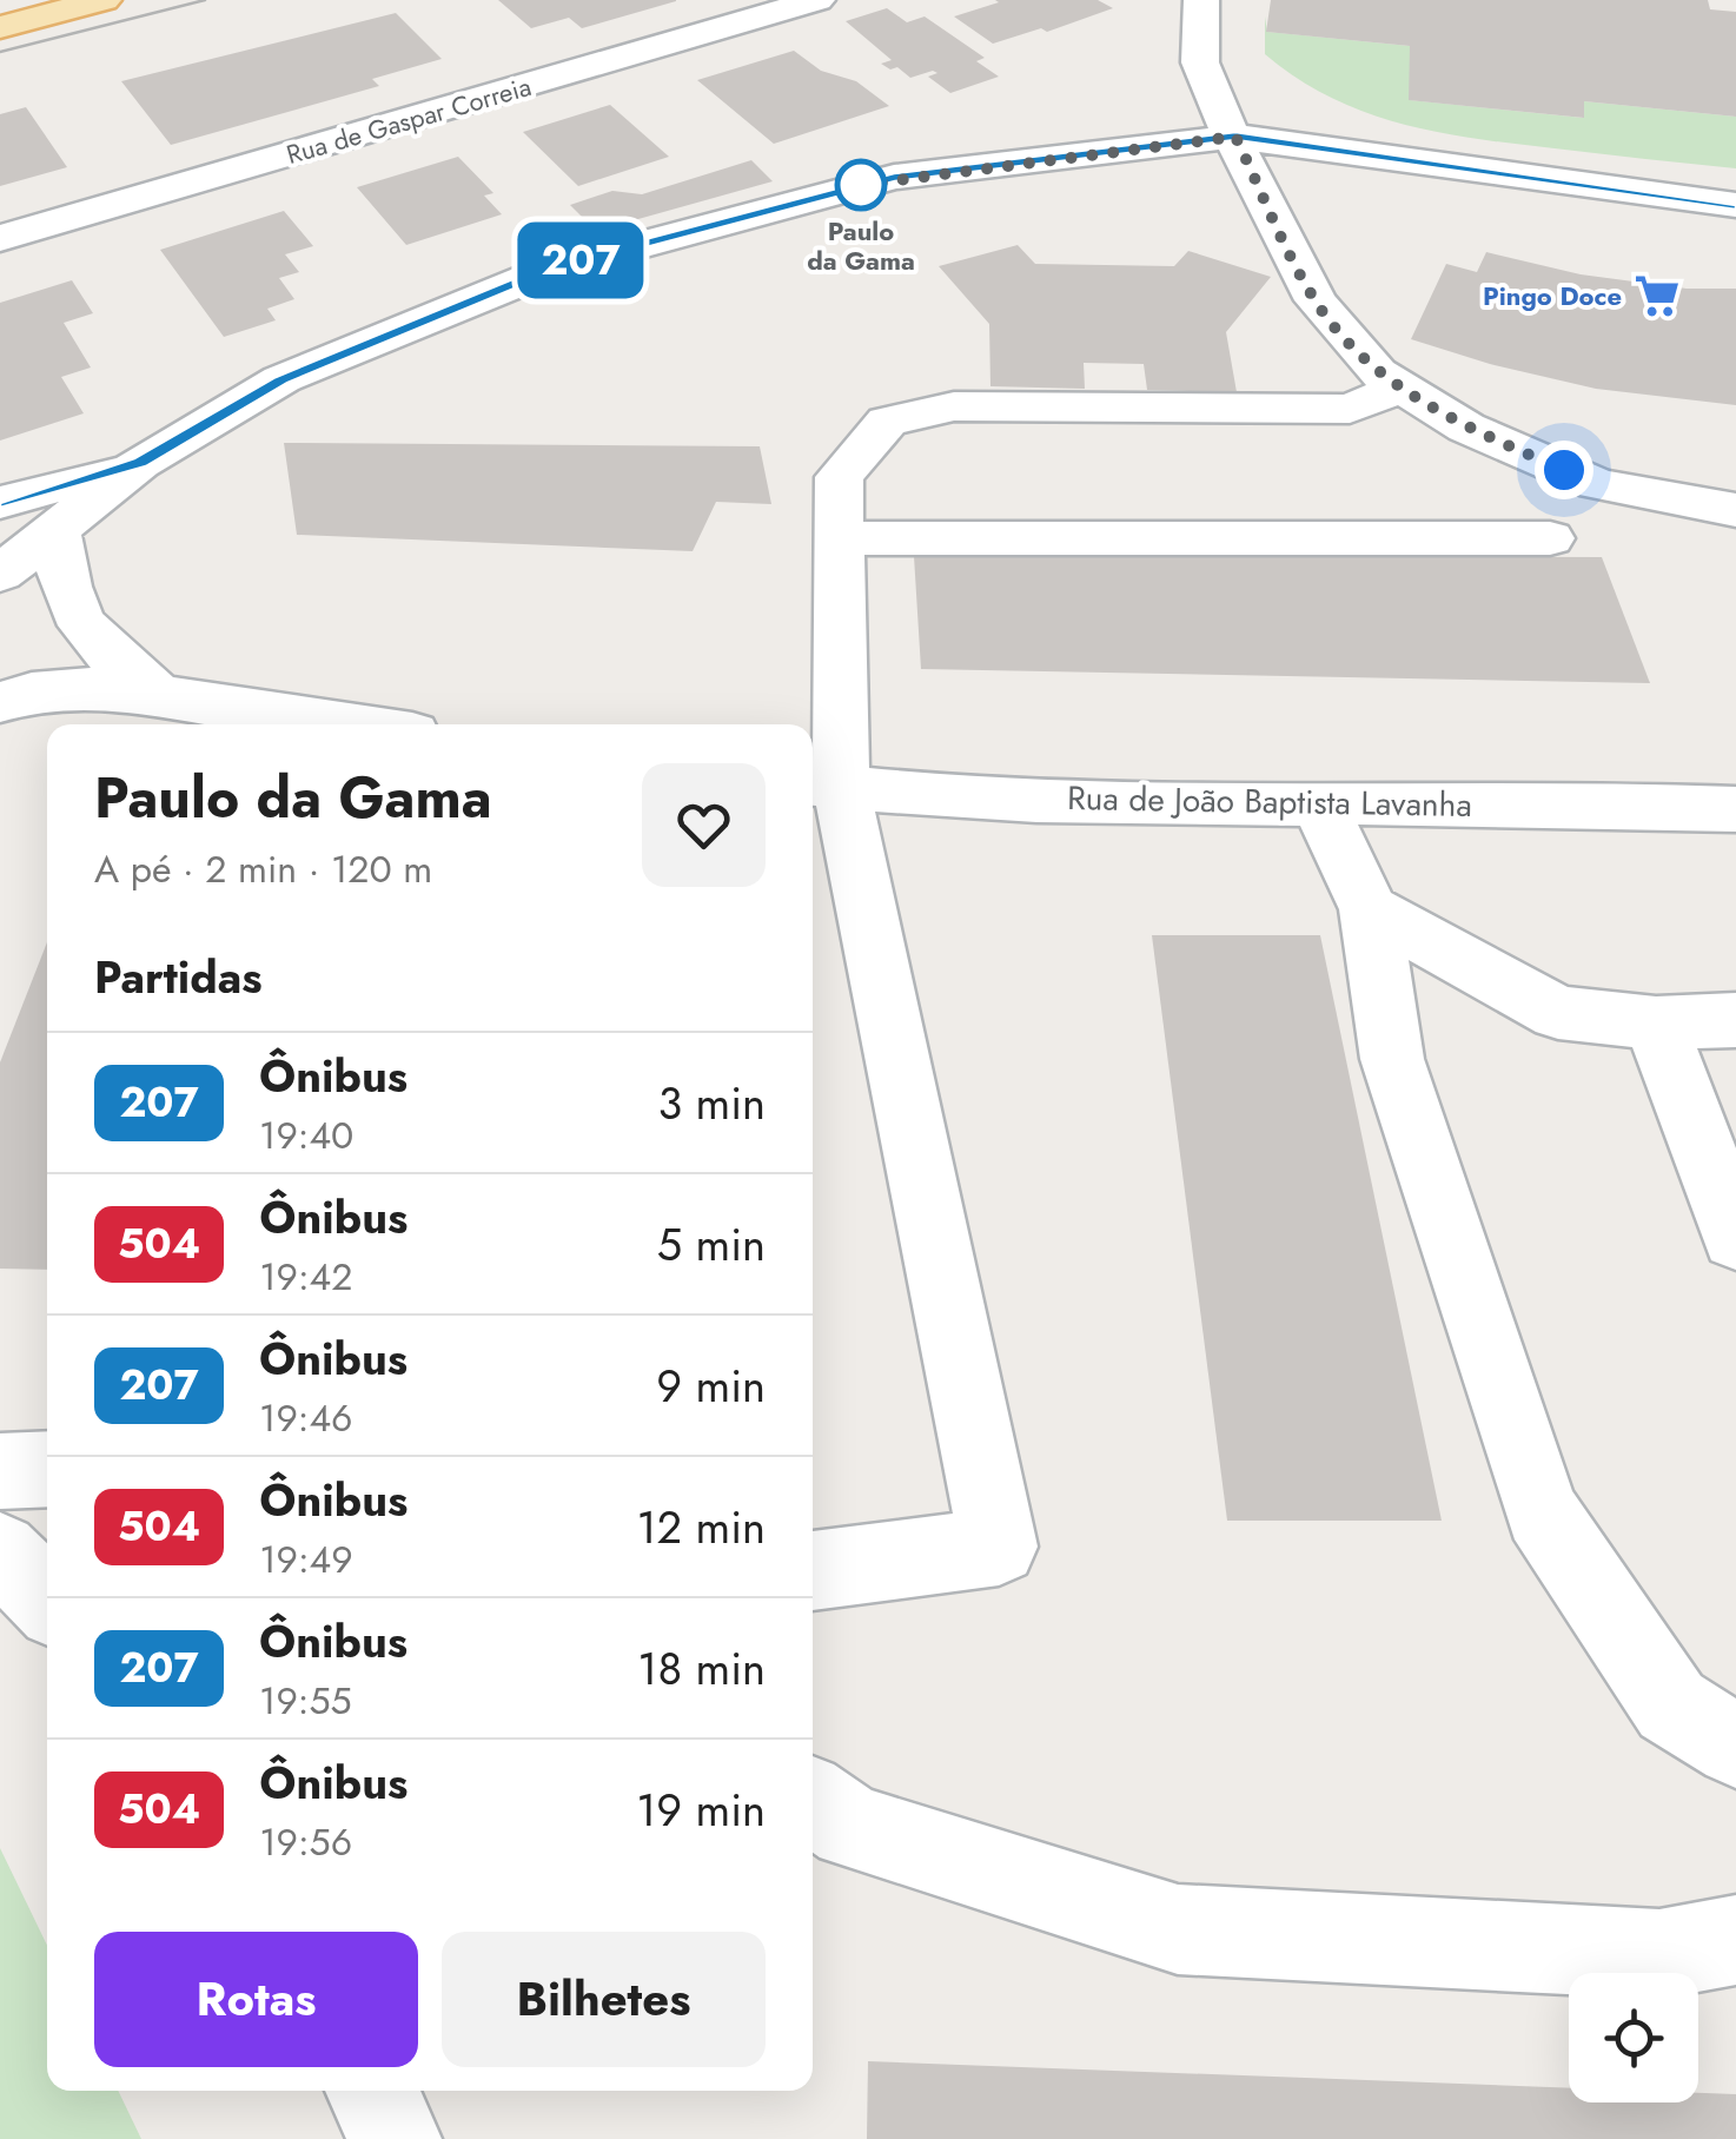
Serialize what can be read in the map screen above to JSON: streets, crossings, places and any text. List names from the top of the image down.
{
  "streets": {
    "street": ["Rua de Gaspar Correia", "Rua de João Baptista Lavanha"]
  },
  "places": {
    "other": ["Paulo da Gama"],
    "supermarket": ["Pingo Doce"]
  },
  "lines": ["bus line 207"],
  "page": {
    "on_map": "207",
    "heading": [
      ["Paulo da Gama", "A pé · 2 min · 120 m"],
      "Partidas"
    ],
    "list": [
      {
        "mark": "207",
        "name": "Ônibus",
        "note": "19:40",
        "value": "3 min"
      },
      {
        "mark": "504",
        "name": "Ônibus",
        "note": "19:42",
        "value": "5 min"
      },
      {
        "mark": "207",
        "name": "Ônibus",
        "note": "19:46",
        "value": "9 min"
      },
      {
        "mark": "504",
        "name": "Ônibus",
        "note": "19:49",
        "value": "12 min"
      },
      {
        "mark": "207",
        "name": "Ônibus",
        "note": "19:55",
        "value": "18 min"
      },
      {
        "mark": "504",
        "name": "Ônibus",
        "note": "19:56",
        "value": "19 min"
      }
    ],
    "buttons": ["Rotas", "Bilhetes"]
  }
}
